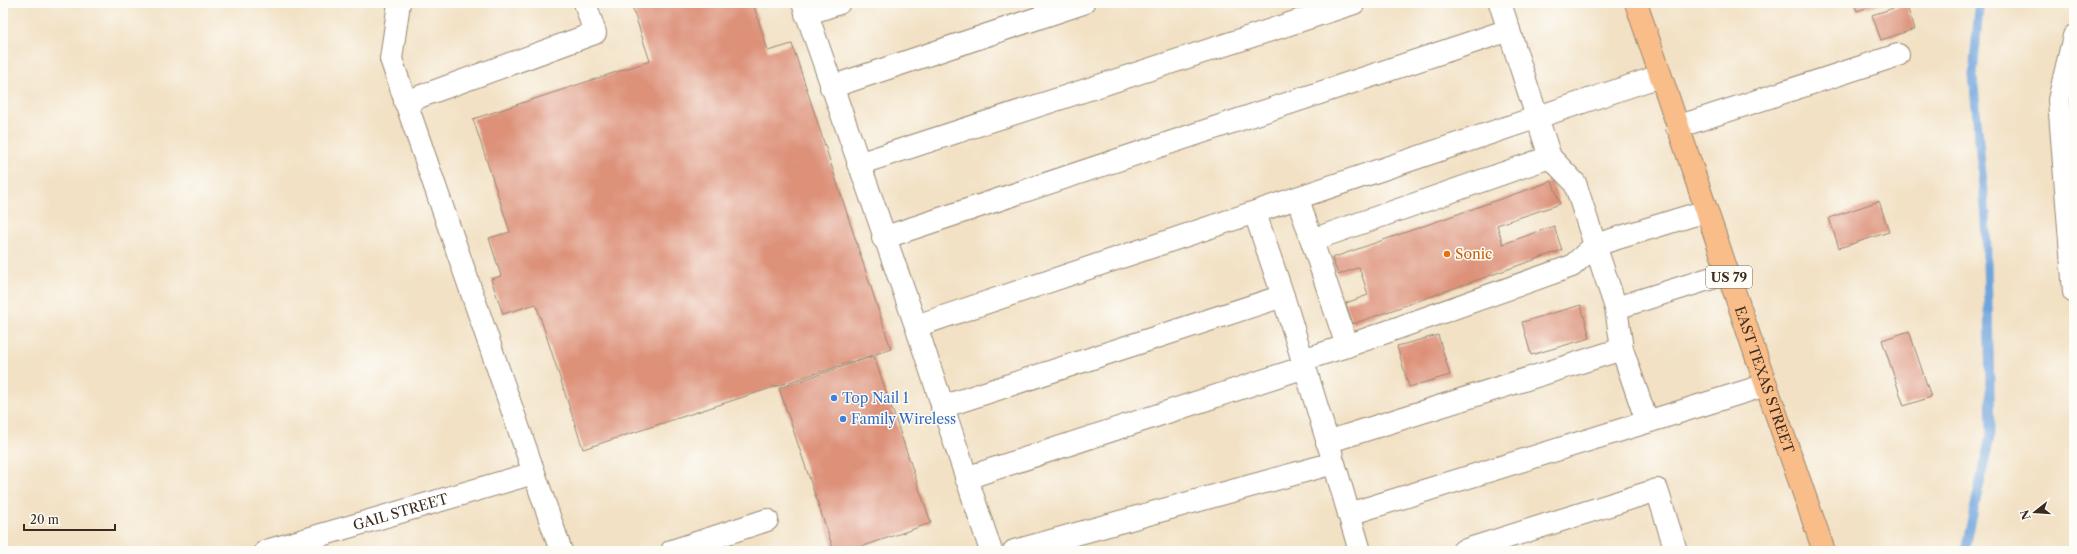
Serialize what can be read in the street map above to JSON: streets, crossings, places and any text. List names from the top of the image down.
{
  "streets": {
    "main road": ["US 79", "EAST TEXAS STREET"],
    "street": ["GAIL STREET"]
  },
  "places": ["Sonic", "Top Nail 1", "Family Wireless"],
  "scale_bar": "20 m",
  "north": "left"
}
